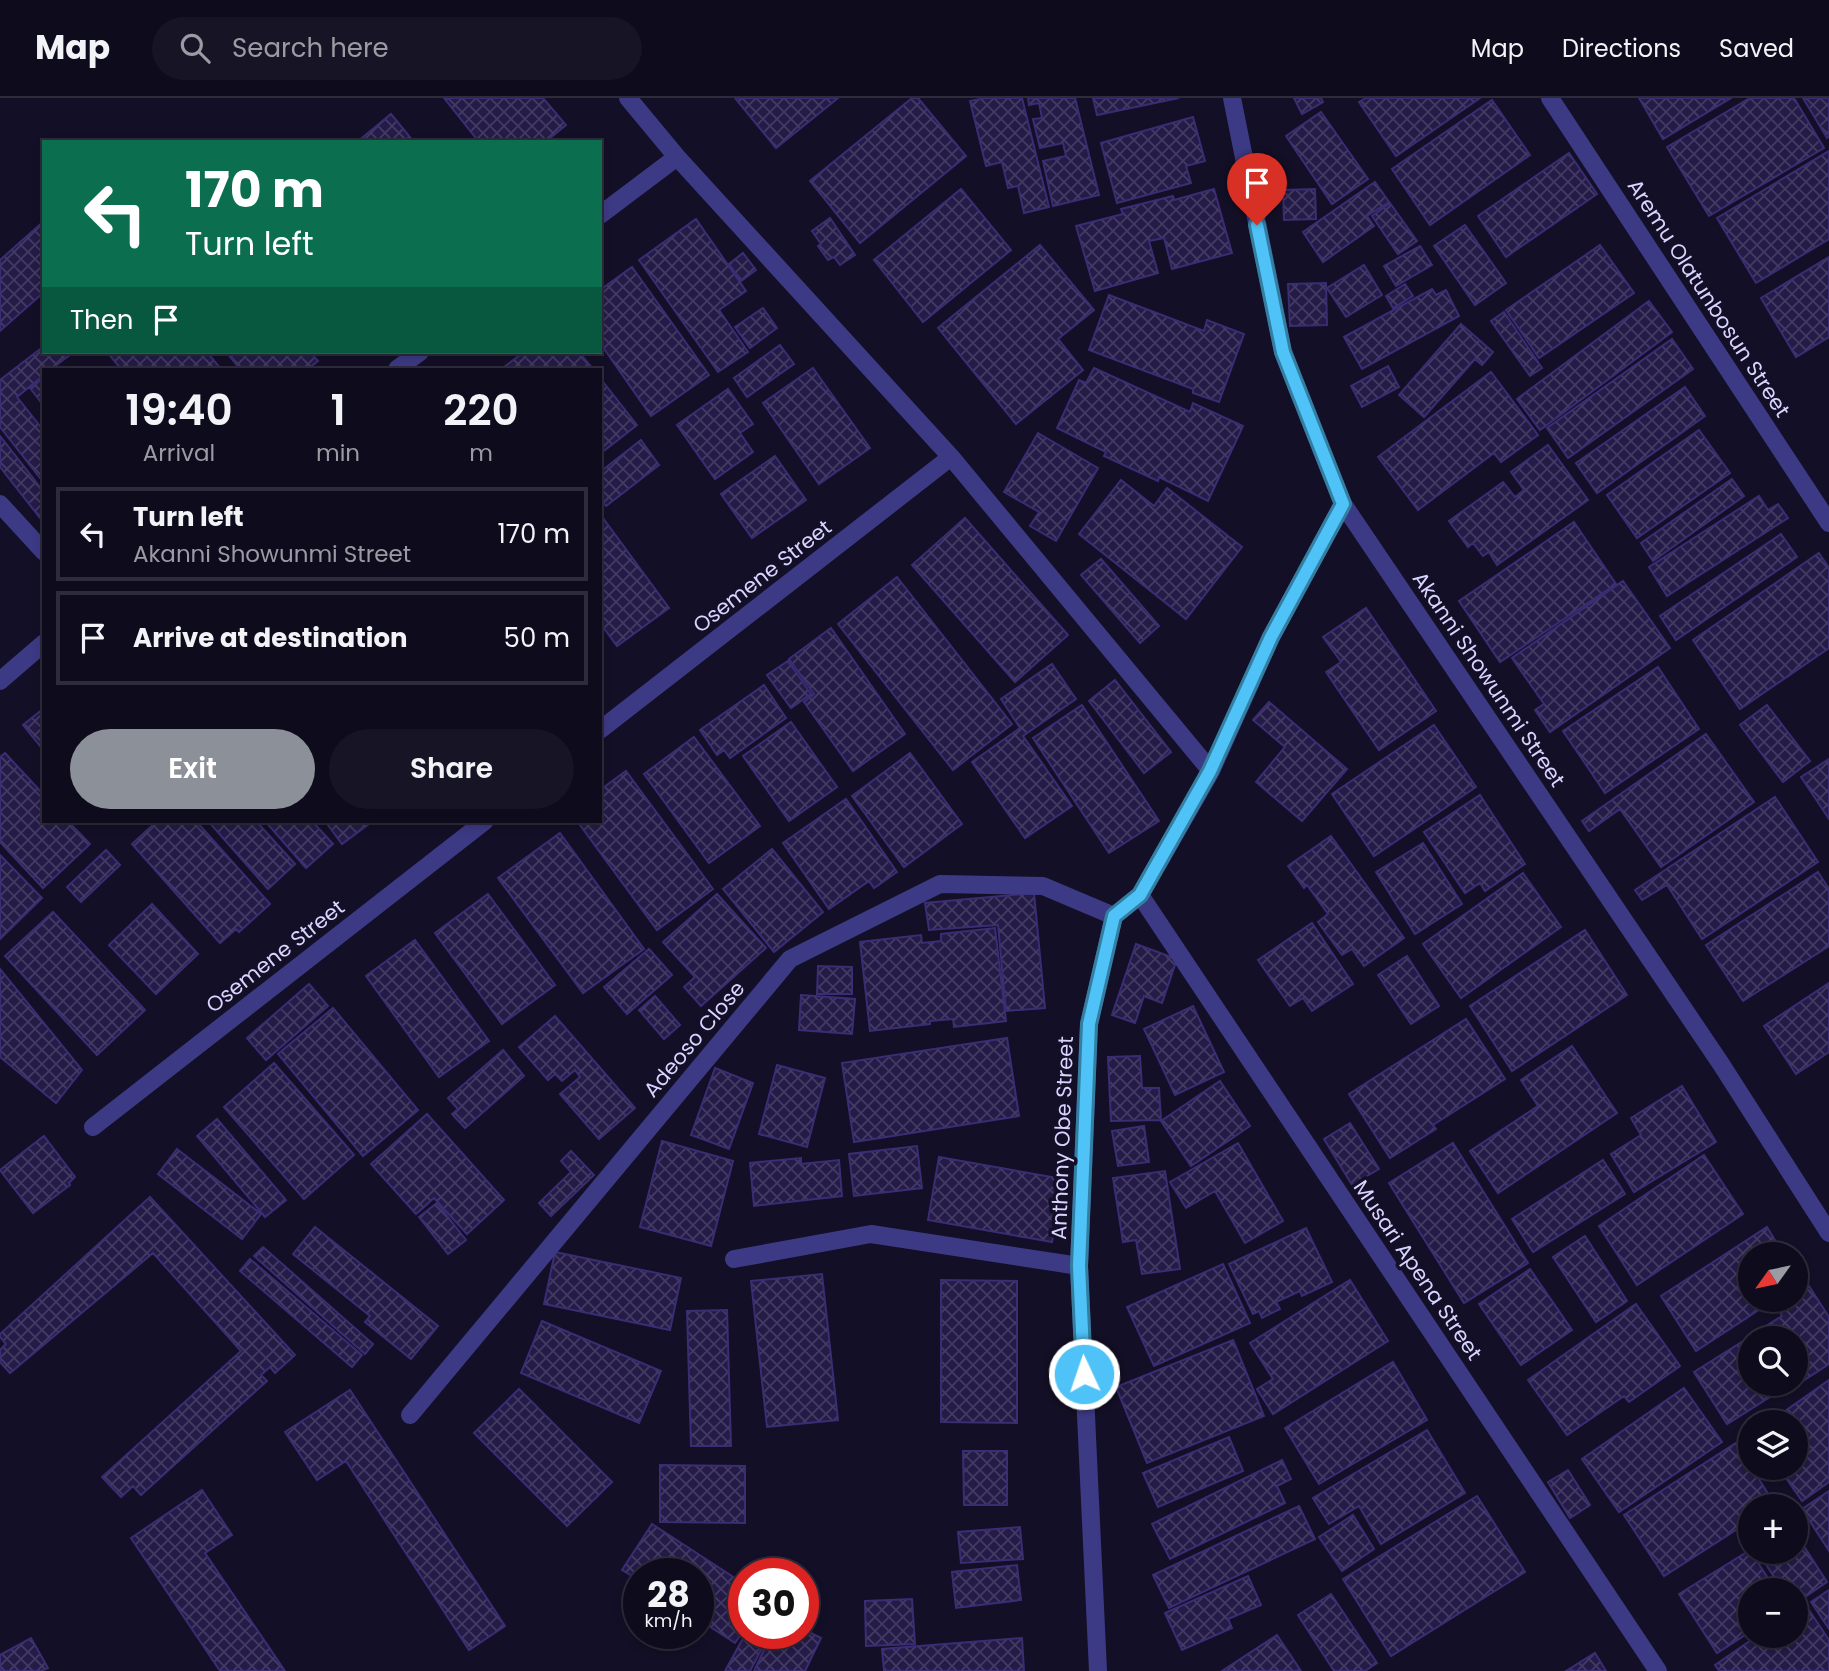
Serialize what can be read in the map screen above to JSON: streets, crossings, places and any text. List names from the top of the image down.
{
  "streets": {
    "street": [
      "Aremu Olatunbosun Street",
      "Osemene Street",
      "Akanni Showunmi Street",
      "Adeoso Close",
      "Anthony Obe Street",
      "Musari Apena Street"
    ]
  },
  "crossings": [
    ["Adeoso Close", "Anthony Obe Street"]
  ],
  "north": "bottom left",
  "page": {
    "header": "Map",
    "search": "Search here",
    "nav": ["Map", "Directions", "Saved"],
    "turn": ["170 m", "Turn left"],
    "then": "Then",
    "eta": [
      "19:40",
      "Arrival",
      "1",
      "min",
      "220",
      "m"
    ],
    "list": [
      {
        "name": "Turn left",
        "note": "Akanni Showunmi Street",
        "value": "170 m"
      },
      {
        "name": "Arrive at destination",
        "value": "50 m"
      }
    ],
    "buttons": ["Exit", "Share"],
    "map_buttons": ["+", "−"],
    "speed": "28 km/h",
    "limit": "30"
  }
}
